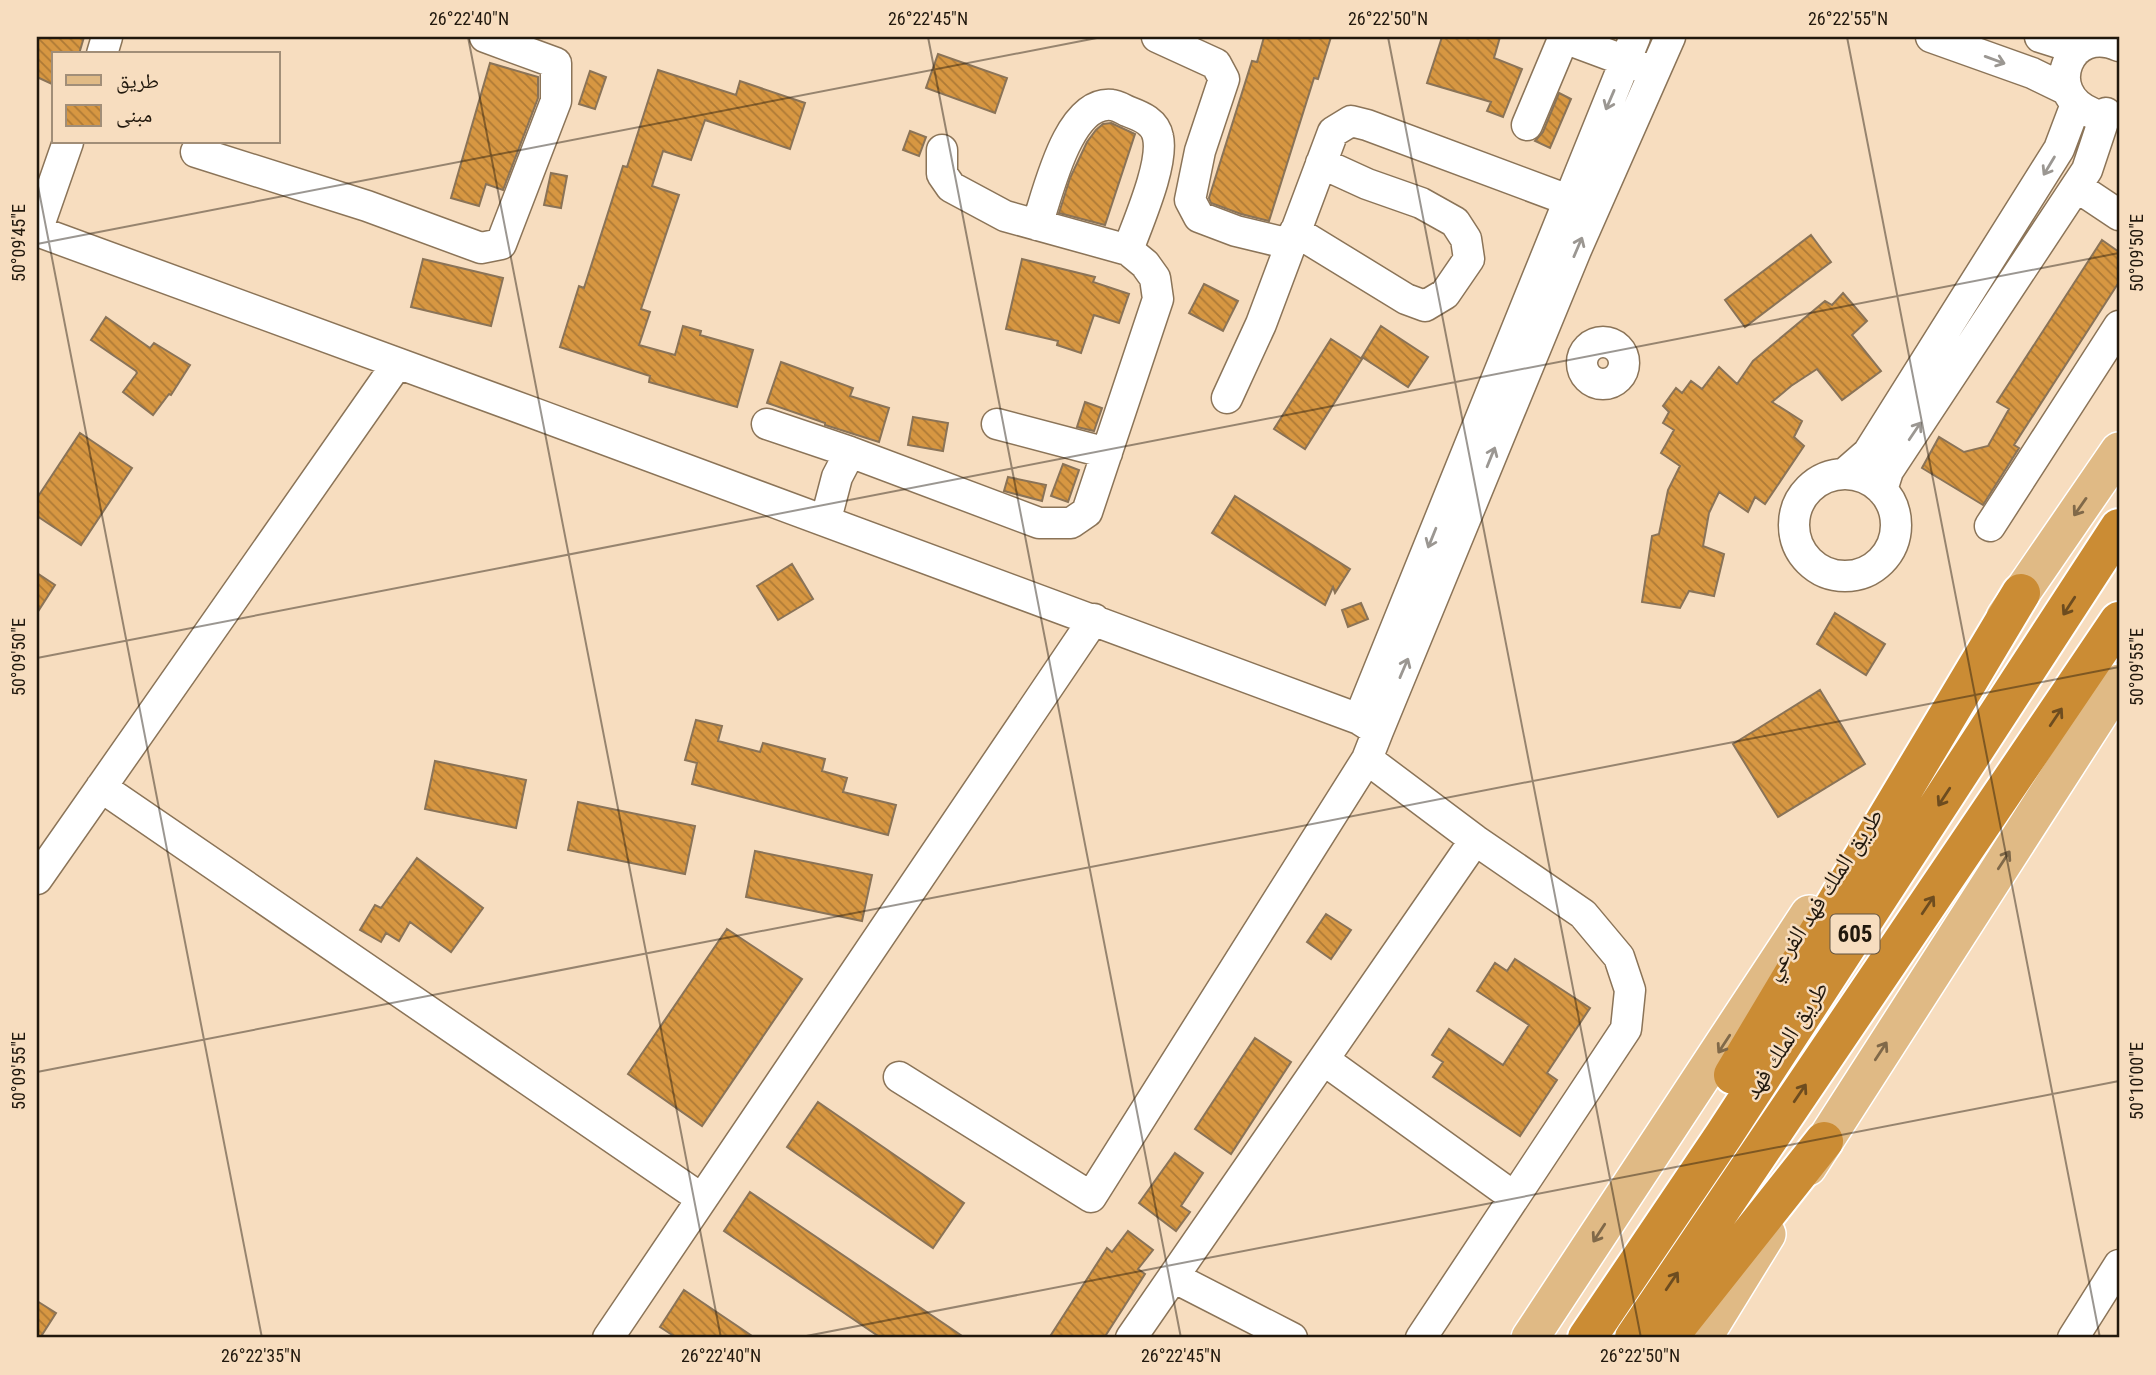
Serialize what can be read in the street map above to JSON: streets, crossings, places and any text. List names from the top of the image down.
{
  "streets": {
    "highway": ["605", "طريق الملك فهد"],
    "main road": ["طريق الملك فهد الفرعي"]
  },
  "legend": ["طريق", "مبنى"],
  "coordinates": [
    "26°22'40\"N",
    "26°22'45\"N",
    "26°22'50\"N",
    "26°22'55\"N",
    "50°09'45\"E",
    "50°09'50\"E",
    "50°09'55\"E",
    "50°10'00\"E",
    "26°22'35\"N"
  ]
}
